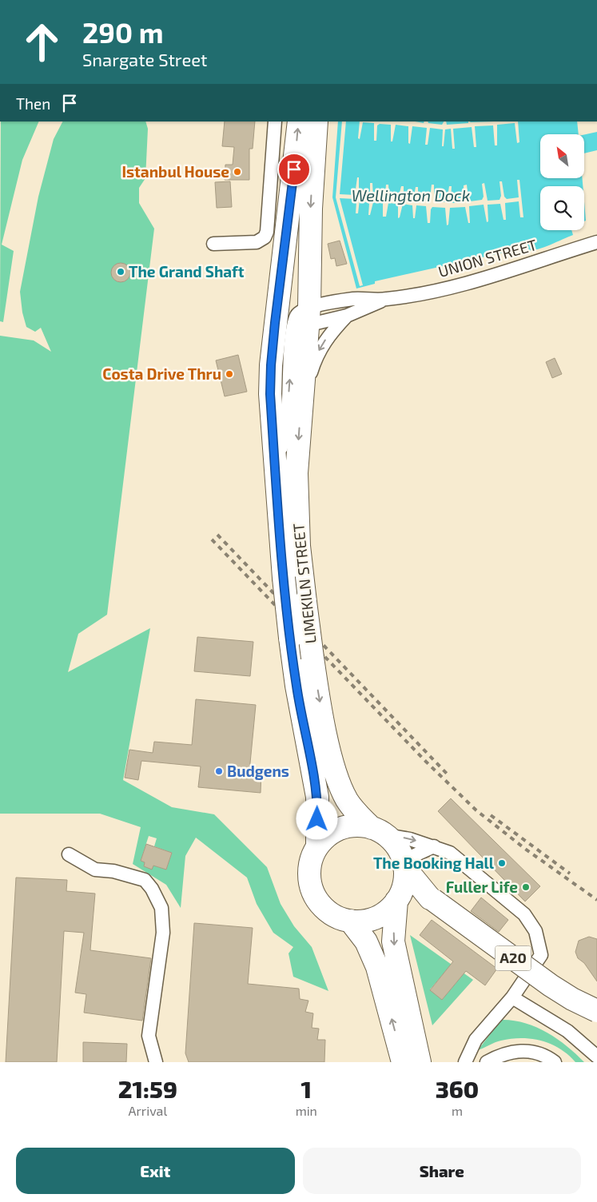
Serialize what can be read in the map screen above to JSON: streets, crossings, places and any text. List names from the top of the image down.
{
  "streets": {
    "highway": ["LIMEKILN STREET", "A20"],
    "street": ["UNION STREET"]
  },
  "crossings": [
    ["UNION STREET", "LIMEKILN STREET"],
    ["LIMEKILN STREET", "A20"]
  ],
  "water": ["Wellington Dock"],
  "places": [
    "Istanbul House",
    "The Grand Shaft",
    "Costa Drive Thru",
    "Budgens",
    "The Booking Hall",
    "Fuller Life"
  ],
  "north": "top left",
  "page": {
    "turn": ["290 m", "Snargate Street"],
    "then": "Then",
    "eta": [
      "21:59",
      "Arrival",
      "1",
      "min",
      "360",
      "m"
    ],
    "buttons": ["Exit", "Share"]
  }
}
